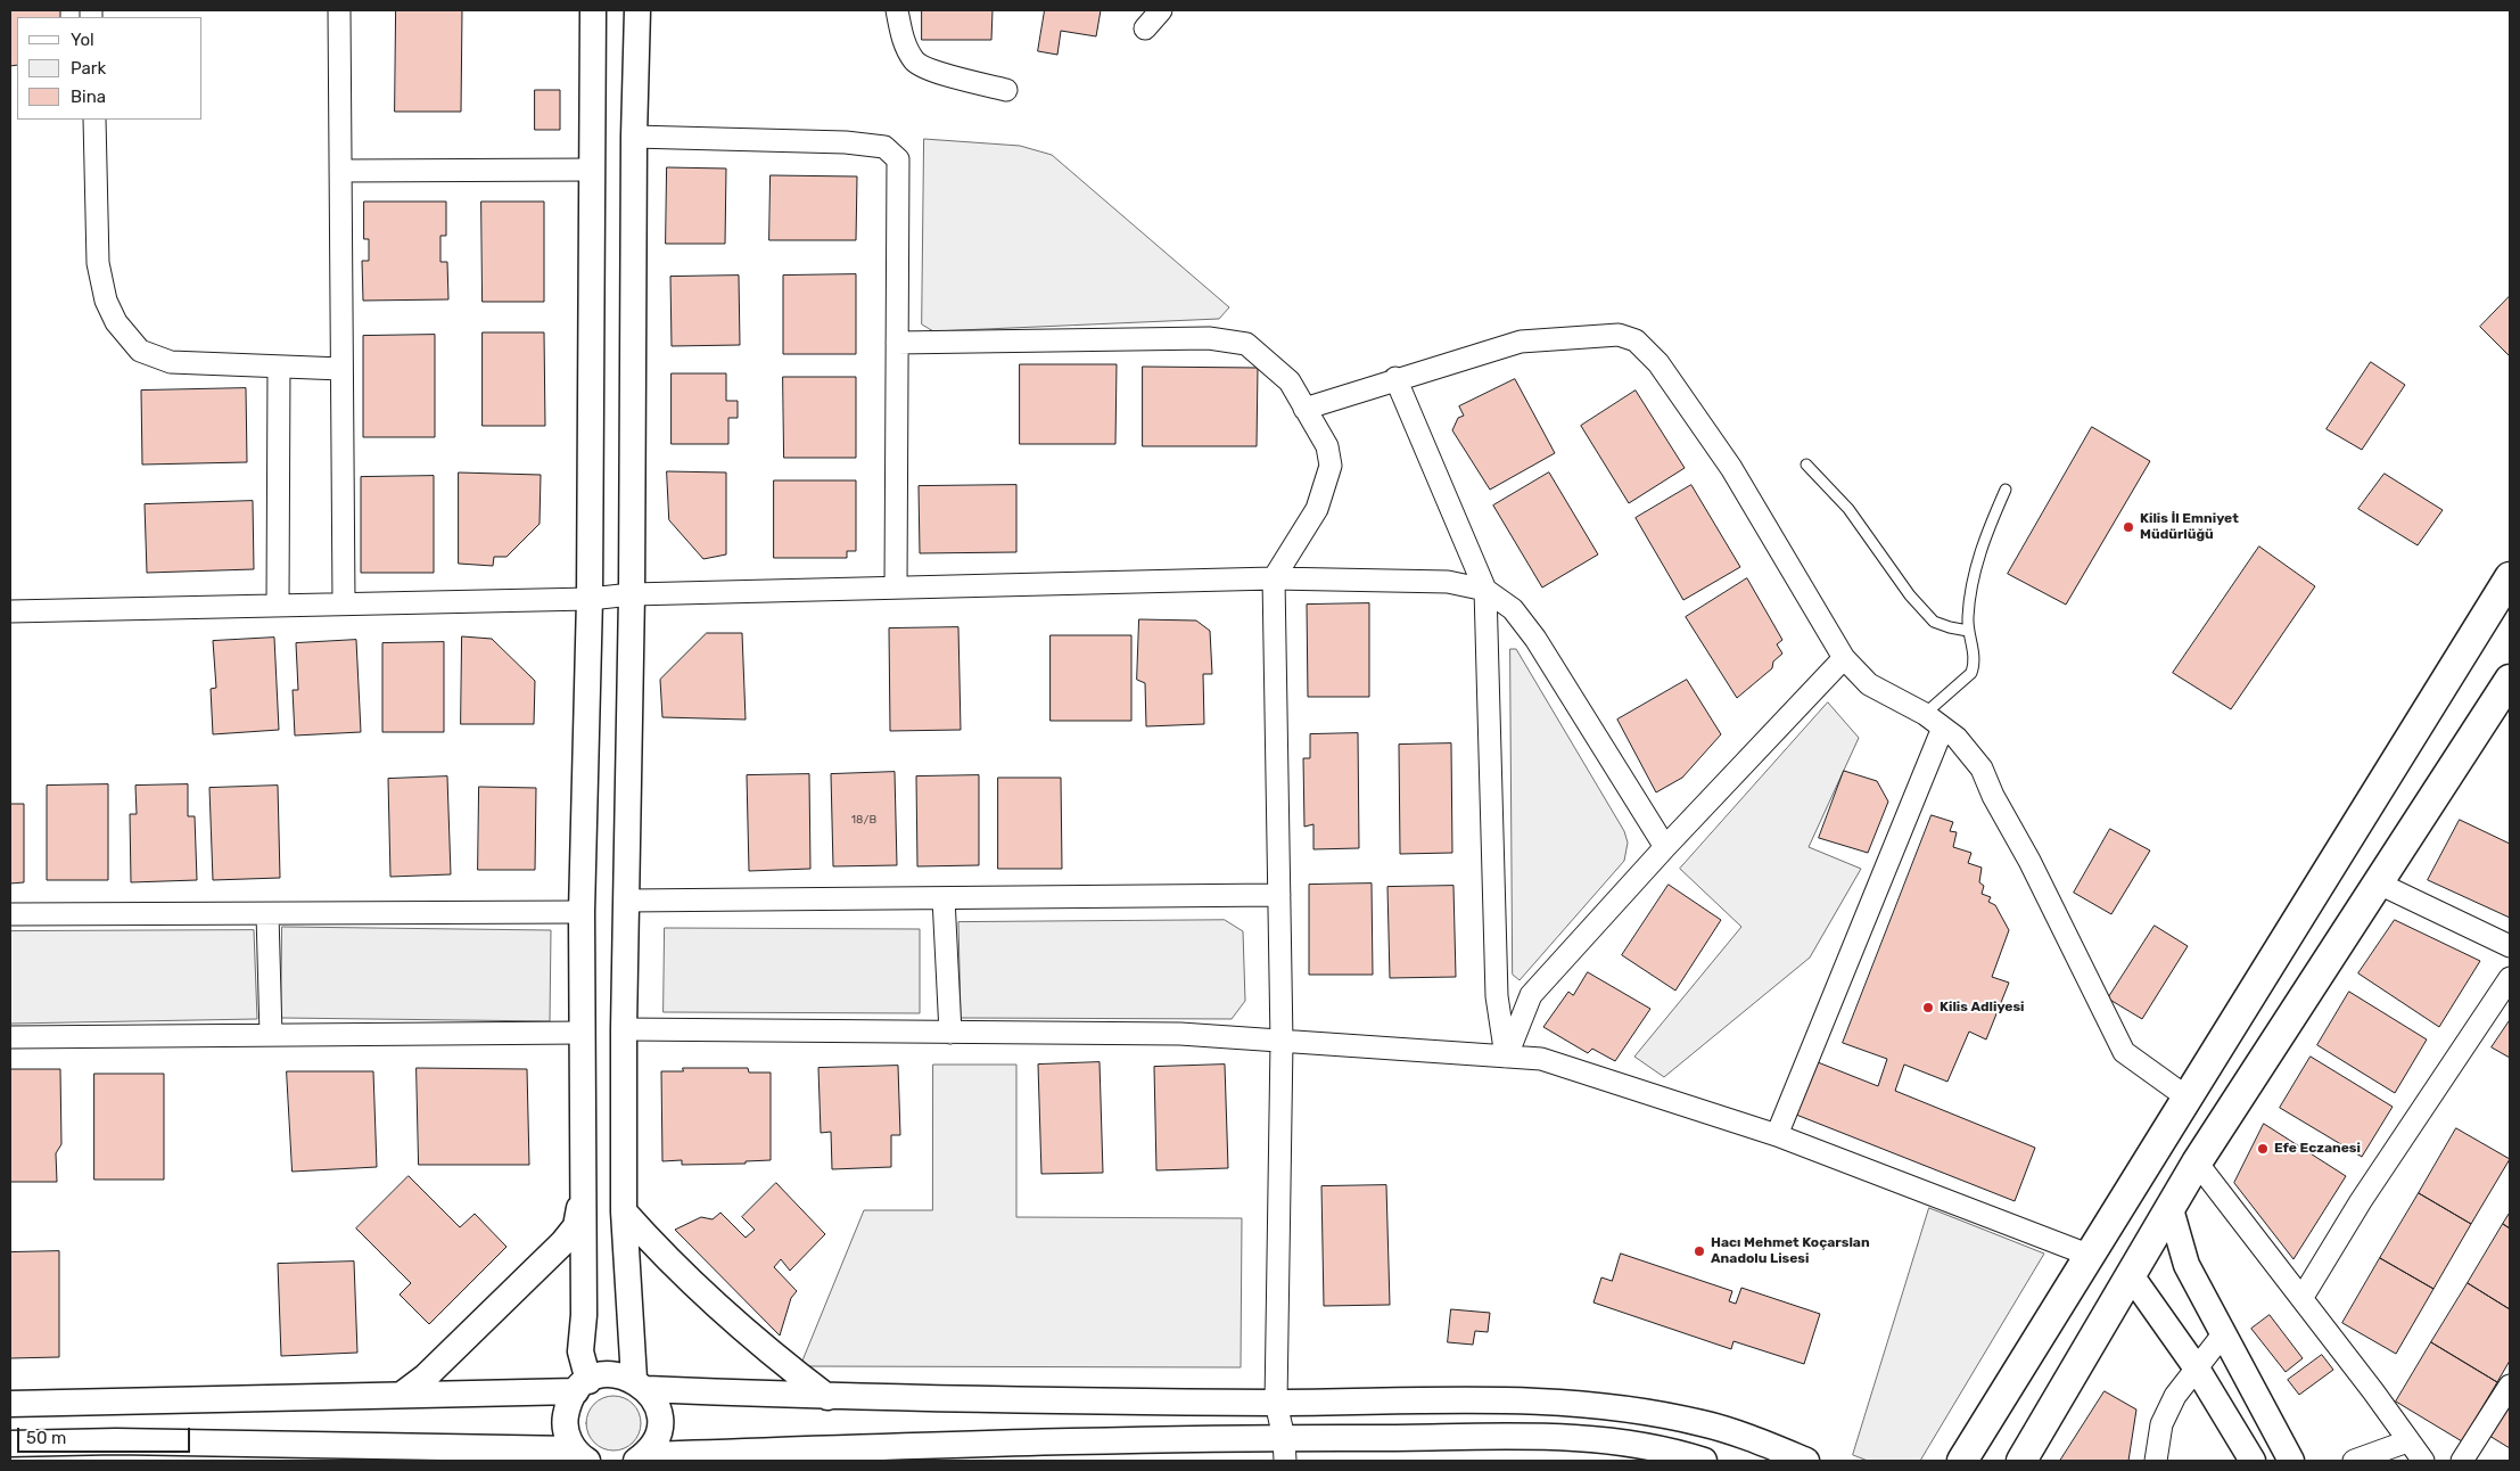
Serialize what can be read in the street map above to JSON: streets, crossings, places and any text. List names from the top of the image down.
{
  "places": [
    "Kilis İl Emniyet Müdürlüğü",
    "Kilis Adliyesi",
    "Efe Eczanesi",
    "Hacı Mehmet Koçarslan Anadolu Lisesi"
  ],
  "house_numbers": ["18/B"],
  "legend": ["Yol", "Park", "Bina"],
  "scale_bar": "50 m"
}
